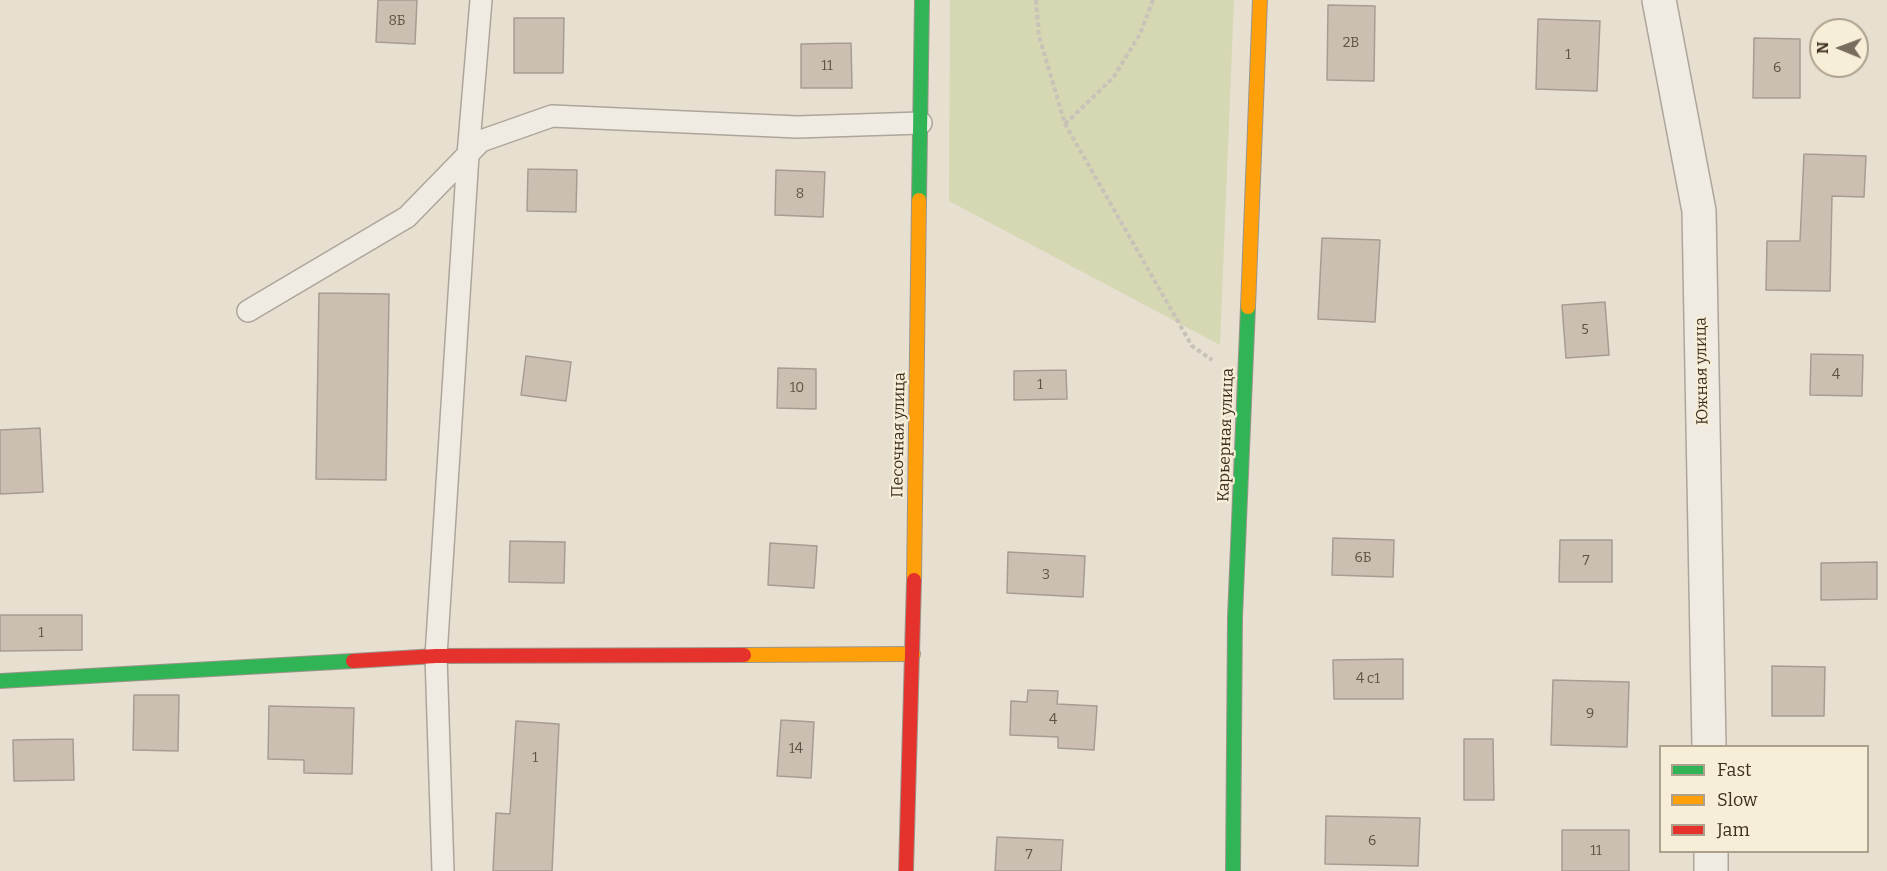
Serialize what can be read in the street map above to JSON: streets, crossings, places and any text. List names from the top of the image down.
{
  "streets": {
    "street": ["Южная улица", "Песочная улица", "Карьерная улица"]
  },
  "house_numbers": [
    "8Б",
    "2В",
    "1",
    "11",
    "6",
    "8",
    "5",
    "4",
    "1",
    "10",
    "6Б",
    "7",
    "3",
    "1",
    "4 с1",
    "9",
    "4",
    "14",
    "1",
    "6",
    "11",
    "7"
  ],
  "legend": ["Fast", "Slow", "Jam"],
  "north": "left"
}
